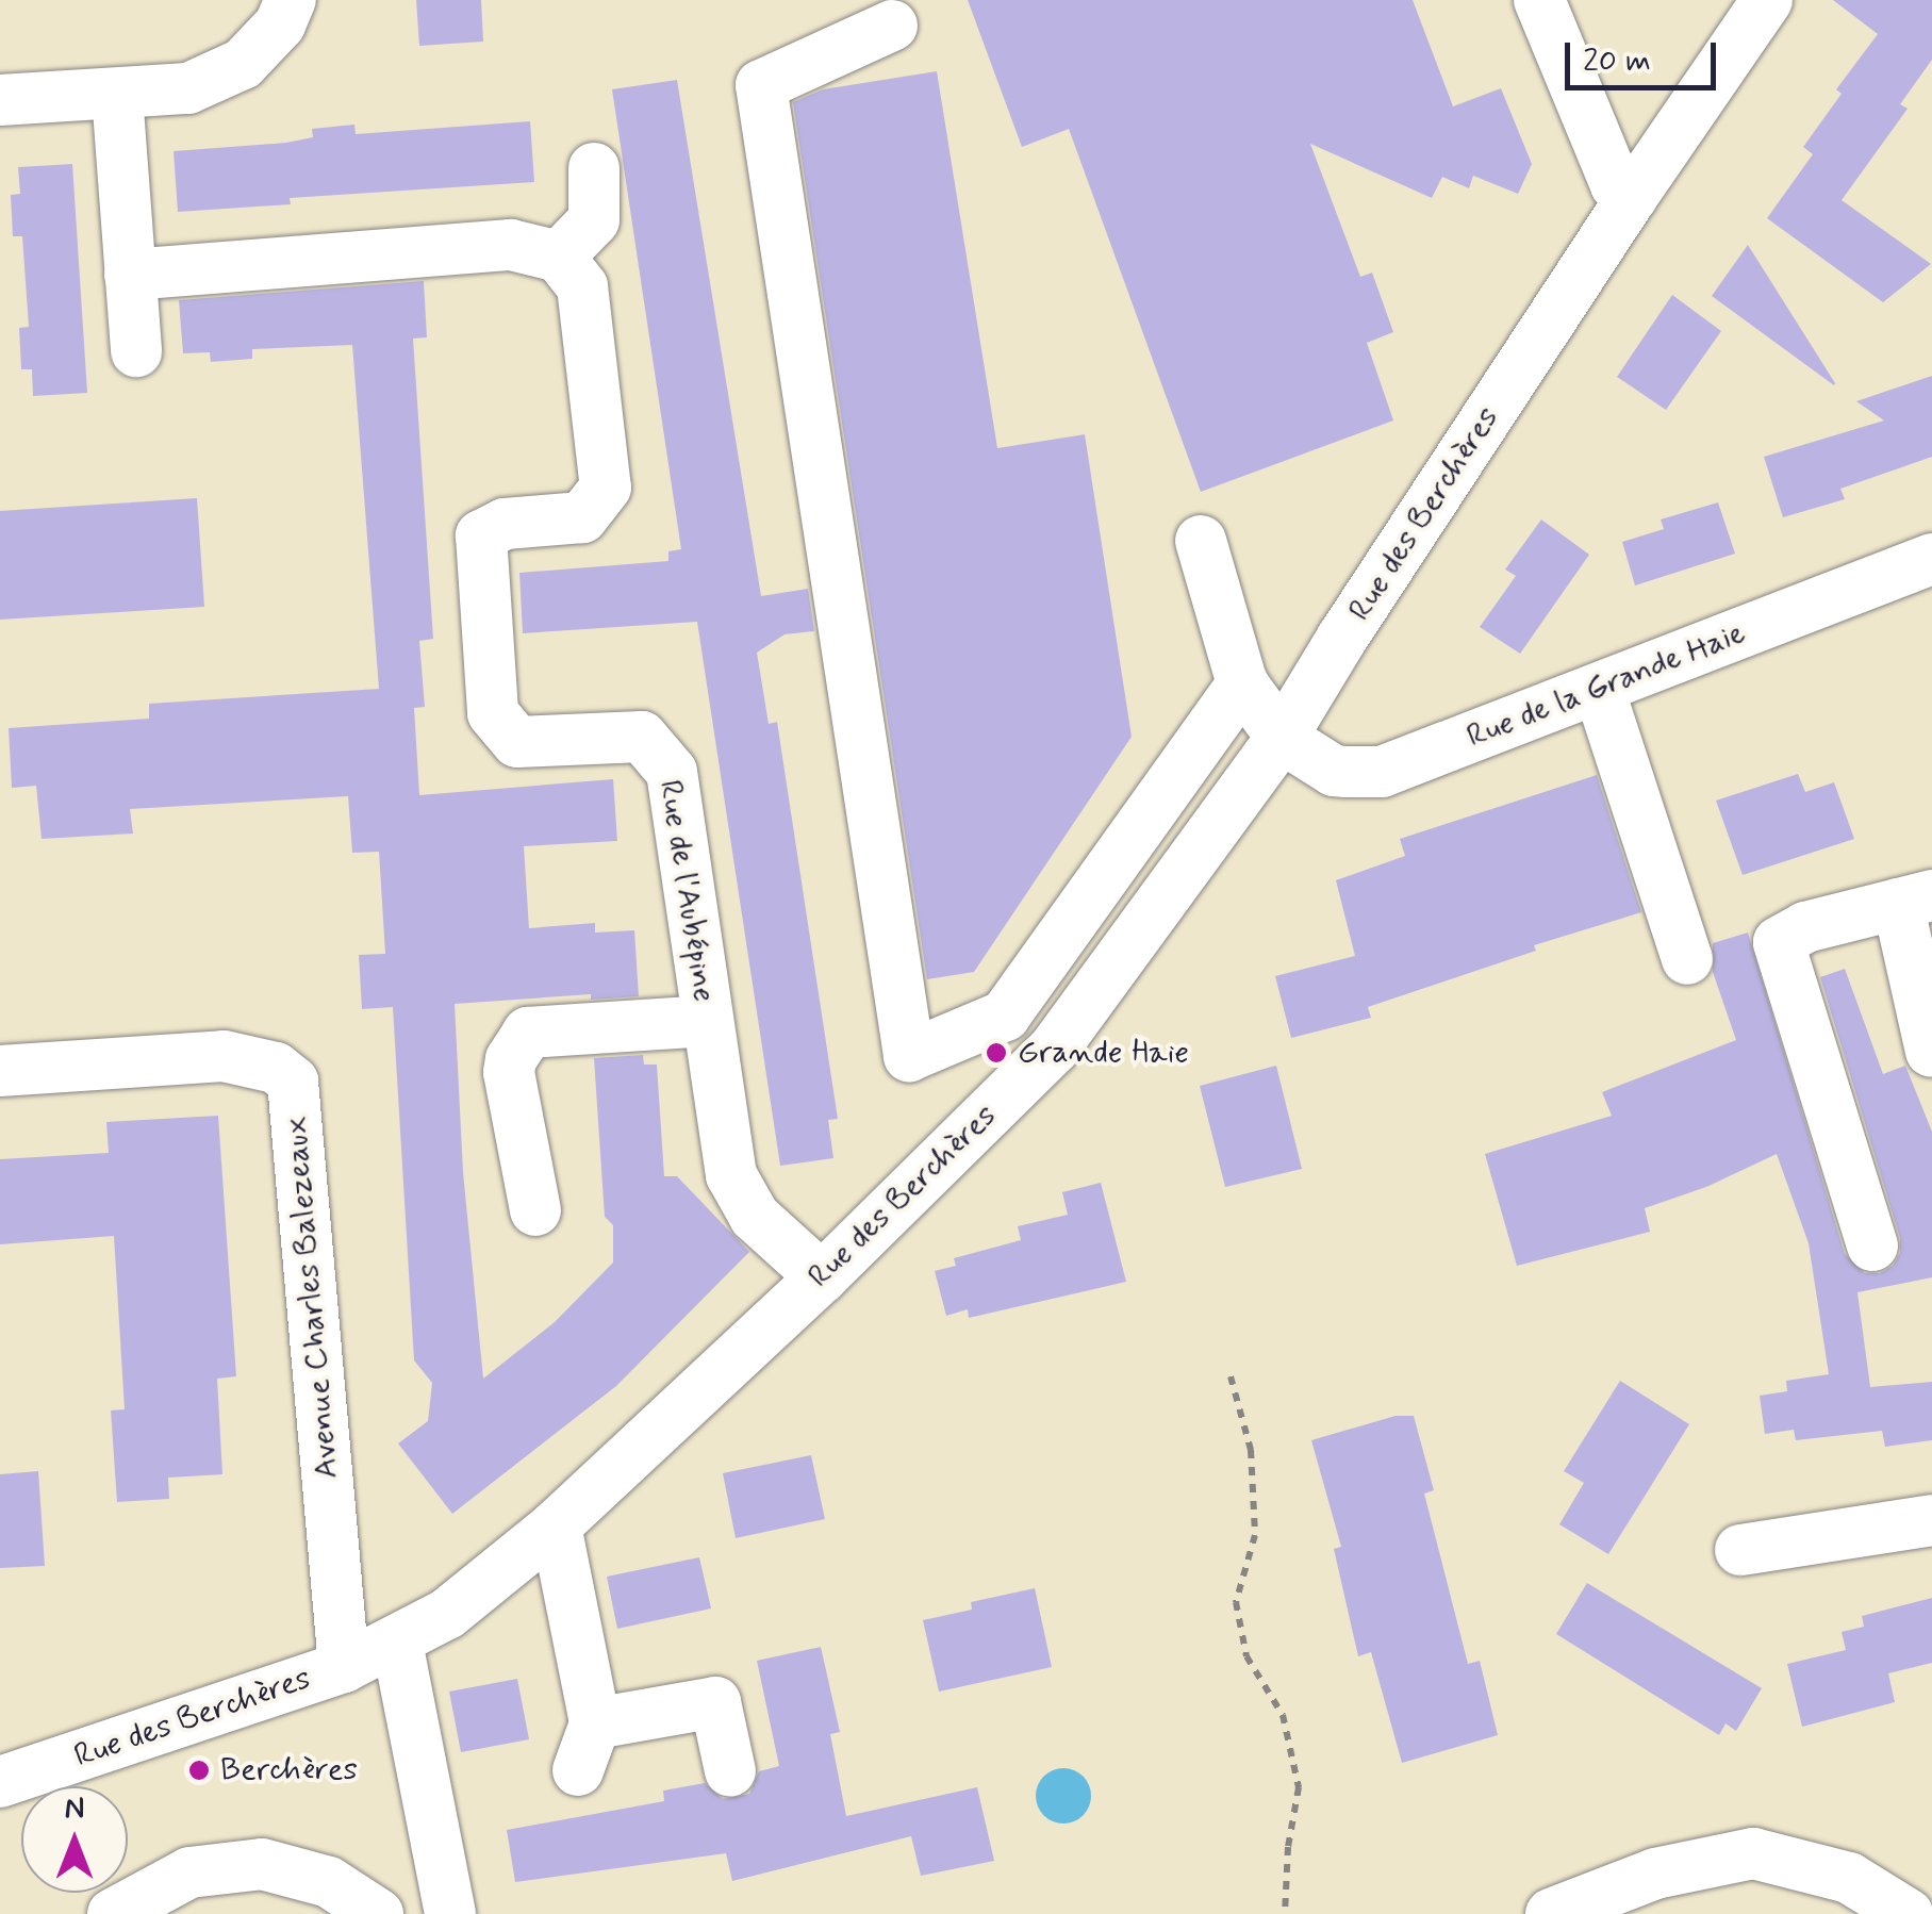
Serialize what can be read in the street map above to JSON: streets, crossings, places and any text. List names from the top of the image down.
{
  "streets": {
    "street": [
      "Rue des Berchères",
      "Rue de la Grande Haie",
      "Rue de l'Aubépine",
      "Avenue Charles Balezeaux"
    ]
  },
  "crossings": [
    ["Rue des Berchères", "Rue de la Grande Haie"],
    ["Rue des Berchères", "Rue de l'Aubépine"],
    ["Rue des Berchères", "Avenue Charles Balezeaux"]
  ],
  "places": ["Grande Haie", "Berchères"],
  "scale_bar": "20 m",
  "north": "top"
}
